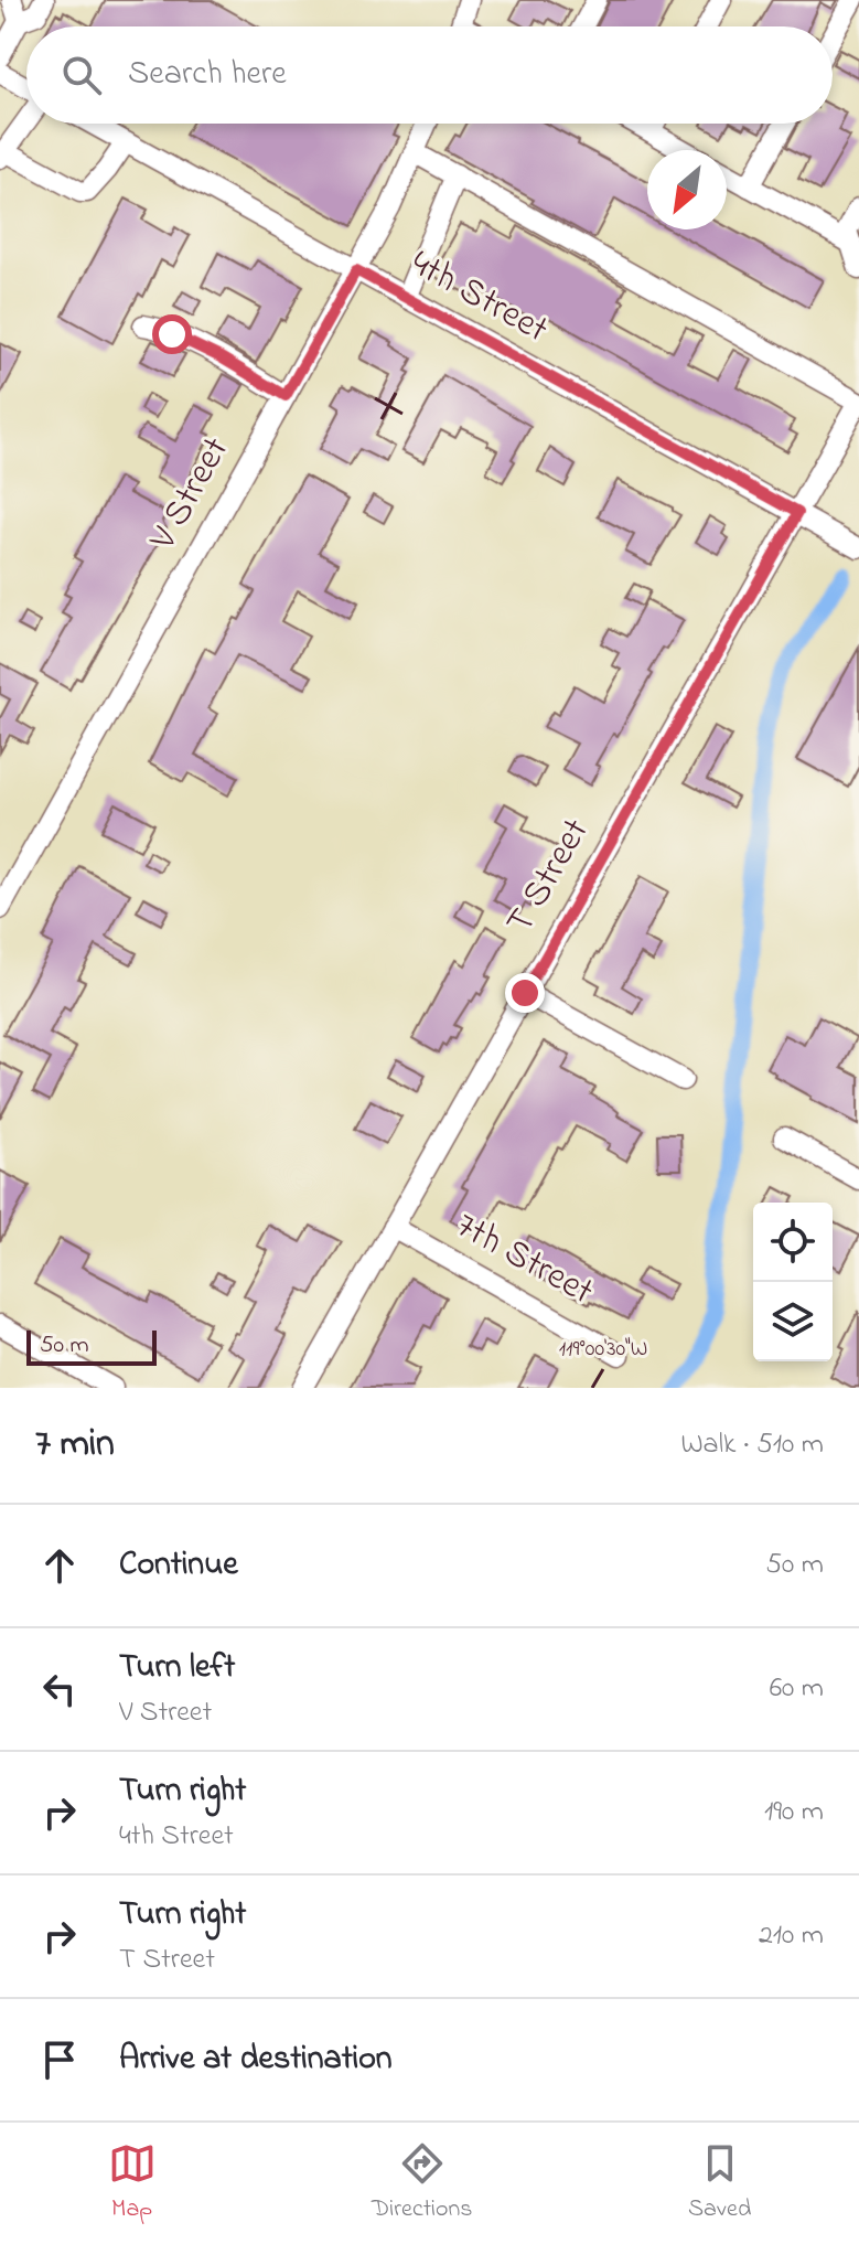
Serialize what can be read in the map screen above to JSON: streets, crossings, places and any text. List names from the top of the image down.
{
  "streets": {
    "street": [
      "4th Street",
      "V Street",
      "T Street",
      "7th Street"
    ]
  },
  "crossings": [
    ["4th Street", "V Street"],
    ["4th Street", "T Street"],
    ["T Street", "7th Street"]
  ],
  "scale_bar": "50 m",
  "north": "bottom left",
  "page": {
    "search": "Search here",
    "scale": "50 m",
    "heading": ["7 min", "Walk · 510 m"],
    "list": [
      ["Continue", "50 m"],
      ["Turn left", "V Street", "60 m"],
      ["Turn right", "4th Street", "190 m"],
      ["Turn right", "T Street", "210 m"],
      "Arrive at destination"
    ],
    "nav": ["Map", "Directions", "Saved"]
  },
  "coordinates": ["119°00'30\"W"]
}
